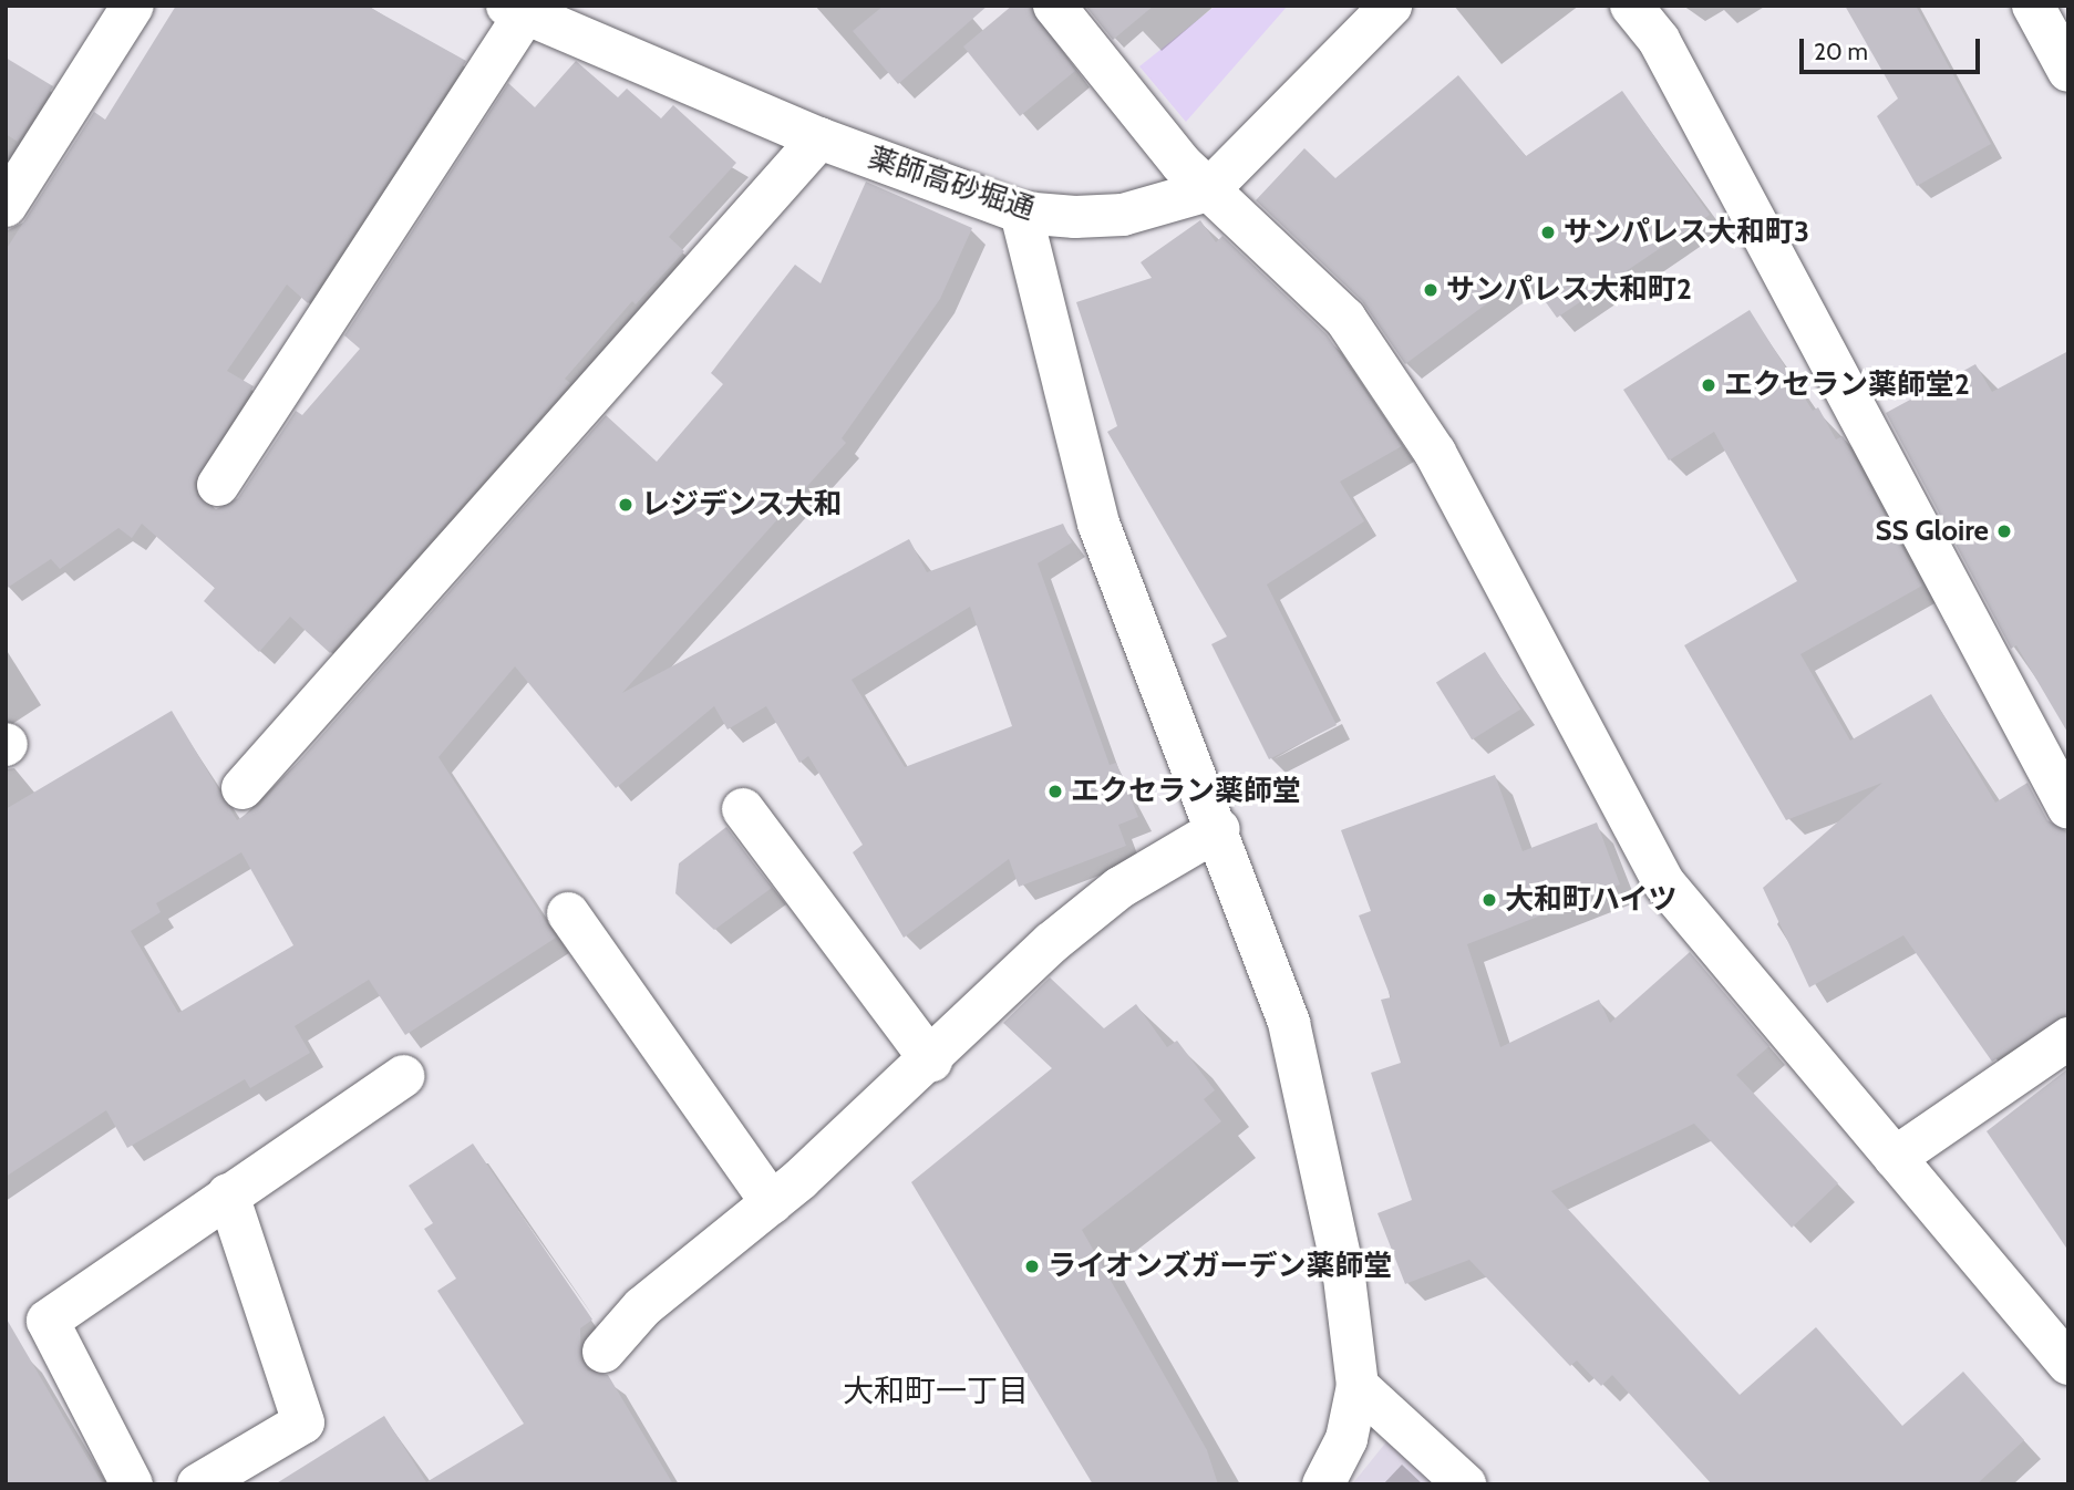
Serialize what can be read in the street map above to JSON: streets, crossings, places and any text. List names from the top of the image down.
{
  "streets": {
    "street": ["薬師高砂堀通"]
  },
  "districts": ["大和町一丁目"],
  "places": [
    "サンパレス大和町3",
    "サンパレス大和町2",
    "エクセラン薬師堂2",
    "レジデンス大和",
    "SS Gloire",
    "エクセラン薬師堂",
    "大和町ハイツ",
    "ライオンズガーデン薬師堂"
  ],
  "scale_bar": "20 m"
}
